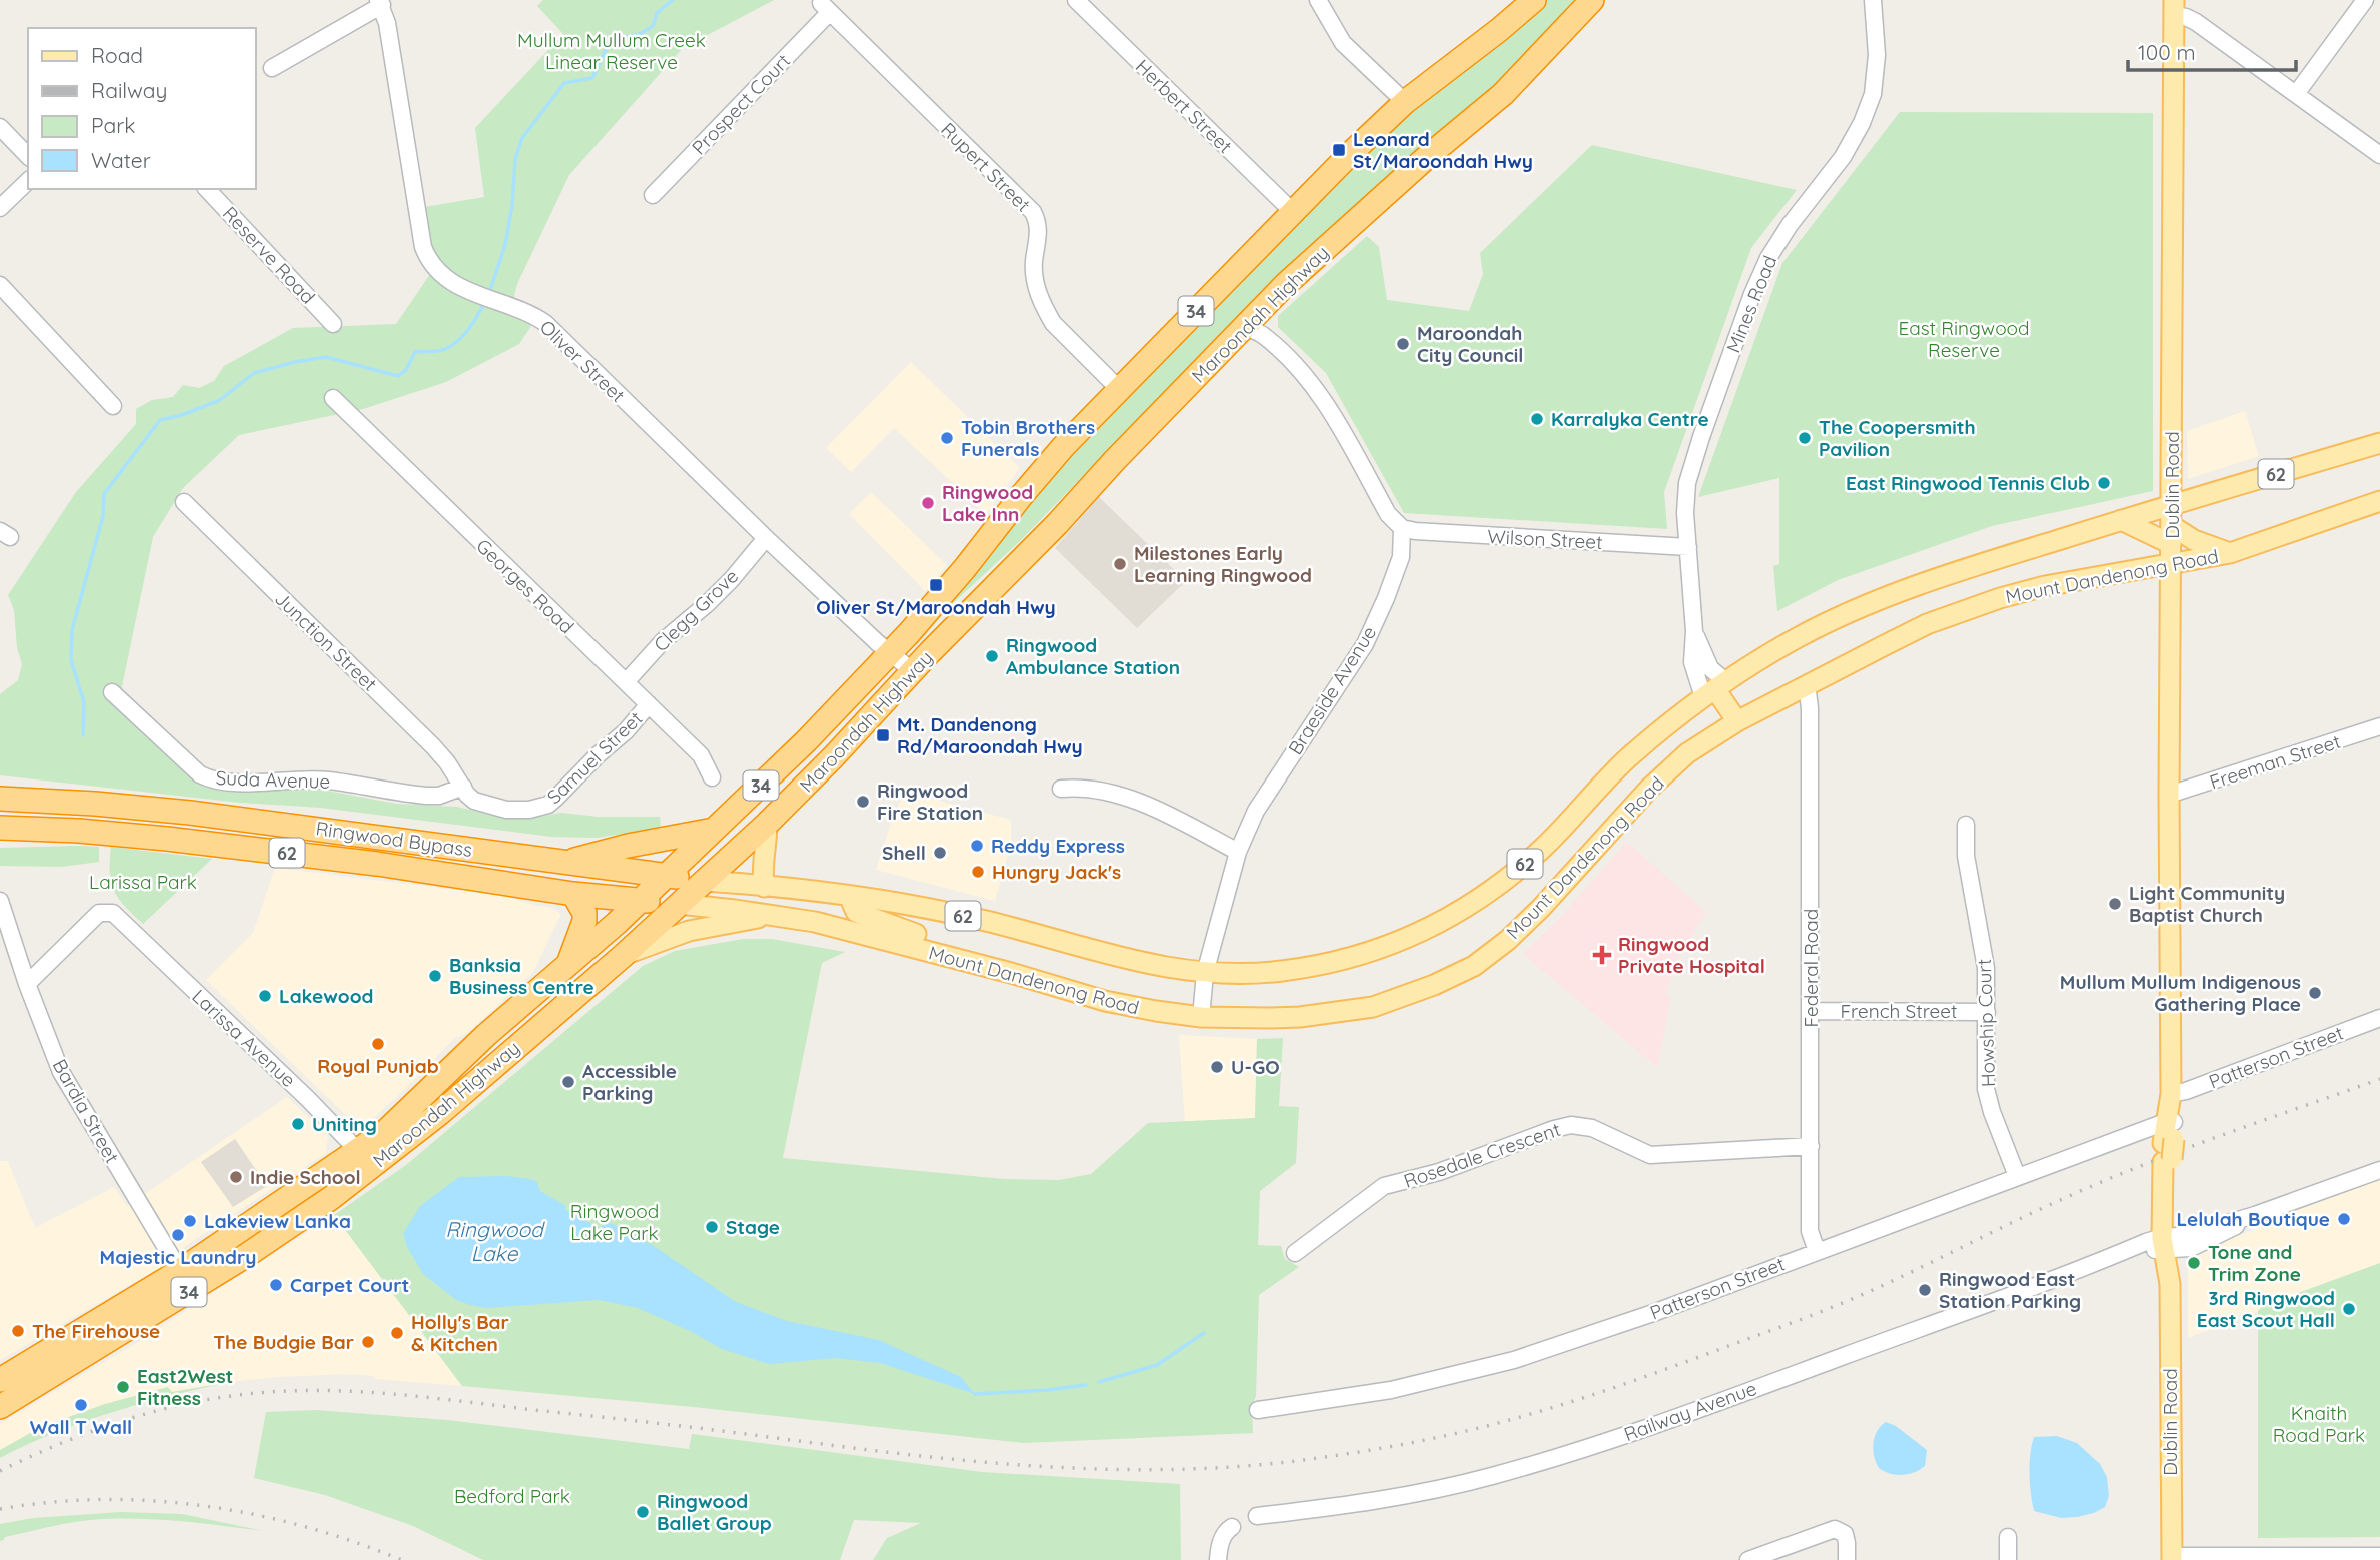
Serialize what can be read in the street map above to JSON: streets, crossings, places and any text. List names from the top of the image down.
{
  "streets": {
    "highway": [
      "34",
      "Maroondah Highway",
      "62",
      "Ringwood Bypass"
    ],
    "main road": ["Dublin Road", "Mount Dandenong Road"],
    "street": [
      "Prospect Court",
      "Herbert Street",
      "Rupert Street",
      "Reserve Road",
      "Mines Road",
      "Oliver Street",
      "Wilson Street",
      "Georges Road",
      "Clegg Grove",
      "Junction Street",
      "Braeside Avenue",
      "Samuel Street",
      "Freeman Street",
      "Suda Avenue",
      "Federal Road",
      "French Street",
      "Howship Court",
      "Larissa Avenue",
      "Patterson Street",
      "Bardia Street",
      "Rosedale Crescent",
      "Railway Avenue"
    ]
  },
  "crossings": [
    ["Prospect Court", "Rupert Street"],
    ["Herbert Street", "Maroondah Highway"],
    ["Rupert Street", "Maroondah Highway"],
    ["Mines Road", "Wilson Street"],
    ["Mines Road", "Mount Dandenong Road"],
    ["Maroondah Highway", "Oliver Street"],
    ["Maroondah Highway", "Mount Dandenong Road"],
    ["Maroondah Highway", "Ringwood Bypass"],
    ["Maroondah Highway", "Larissa Avenue"],
    ["Maroondah Highway", "Bardia Street"],
    ["Oliver Street", "Clegg Grove"],
    ["Dublin Road", "Mount Dandenong Road"],
    ["Dublin Road", "Freeman Street"],
    ["Dublin Road", "Patterson Street"],
    ["Dublin Road", "Railway Avenue"],
    ["Wilson Street", "Braeside Avenue"],
    ["Mount Dandenong Road", "Braeside Avenue"],
    ["Mount Dandenong Road", "Ringwood Bypass"],
    ["Mount Dandenong Road", "Federal Road"],
    ["Georges Road", "Clegg Grove"],
    ["Georges Road", "Samuel Street"],
    ["Junction Street", "Samuel Street"],
    ["Junction Street", "Suda Avenue"],
    ["Samuel Street", "Suda Avenue"],
    ["Federal Road", "French Street"],
    ["Federal Road", "Patterson Street"],
    ["Federal Road", "Rosedale Crescent"],
    ["French Street", "Howship Court"],
    ["Howship Court", "Patterson Street"],
    ["Larissa Avenue", "Bardia Street"]
  ],
  "water": ["Ringwood Lake"],
  "parks": [
    "Mullum Mullum Creek Linear Reserve",
    "East Ringwood Reserve",
    "Larissa Park",
    "Ringwood Lake Park",
    "Knaith Road Park",
    "Bedford Park"
  ],
  "places": {
    "transit": ["Leonard St/Maroondah Hwy", "Oliver St/Maroondah Hwy", "Mt. Dandenong Rd/Maroondah Hwy"],
    "other": [
      "Maroondah City Council",
      "Karralyka Centre",
      "Tobin Brothers Funerals",
      "The Coopersmith Pavilion",
      "East Ringwood Tennis Club",
      "Ringwood Lake Inn",
      "Milestones Early Learning Ringwood",
      "Ringwood Ambulance Station",
      "Ringwood Fire Station",
      "Reddy Express",
      "Shell",
      "Hungry Jack's",
      "Light Community Baptist Church",
      "Banksia Business Centre",
      "Mullum Mullum Indigenous Gathering Place",
      "Lakewood",
      "Royal Punjab",
      "U-GO",
      "Accessible Parking",
      "Uniting",
      "Indie School",
      "Lelulah Boutique",
      "Lakeview Lanka",
      "Stage",
      "Majestic Laundry",
      "Tone and Trim Zone",
      "Carpet Court",
      "Ringwood East Station Parking",
      "3rd Ringwood East Scout Hall",
      "The Firehouse",
      "Holly's Bar & Kitchen",
      "The Budgie Bar",
      "East2West Fitness",
      "Wall T Wall",
      "Ringwood Ballet Group"
    ],
    "health": ["Ringwood Private Hospital"]
  },
  "legend": [
    "Road",
    "Railway",
    "Park",
    "Water"
  ],
  "scale_bar": "100 m"
}
